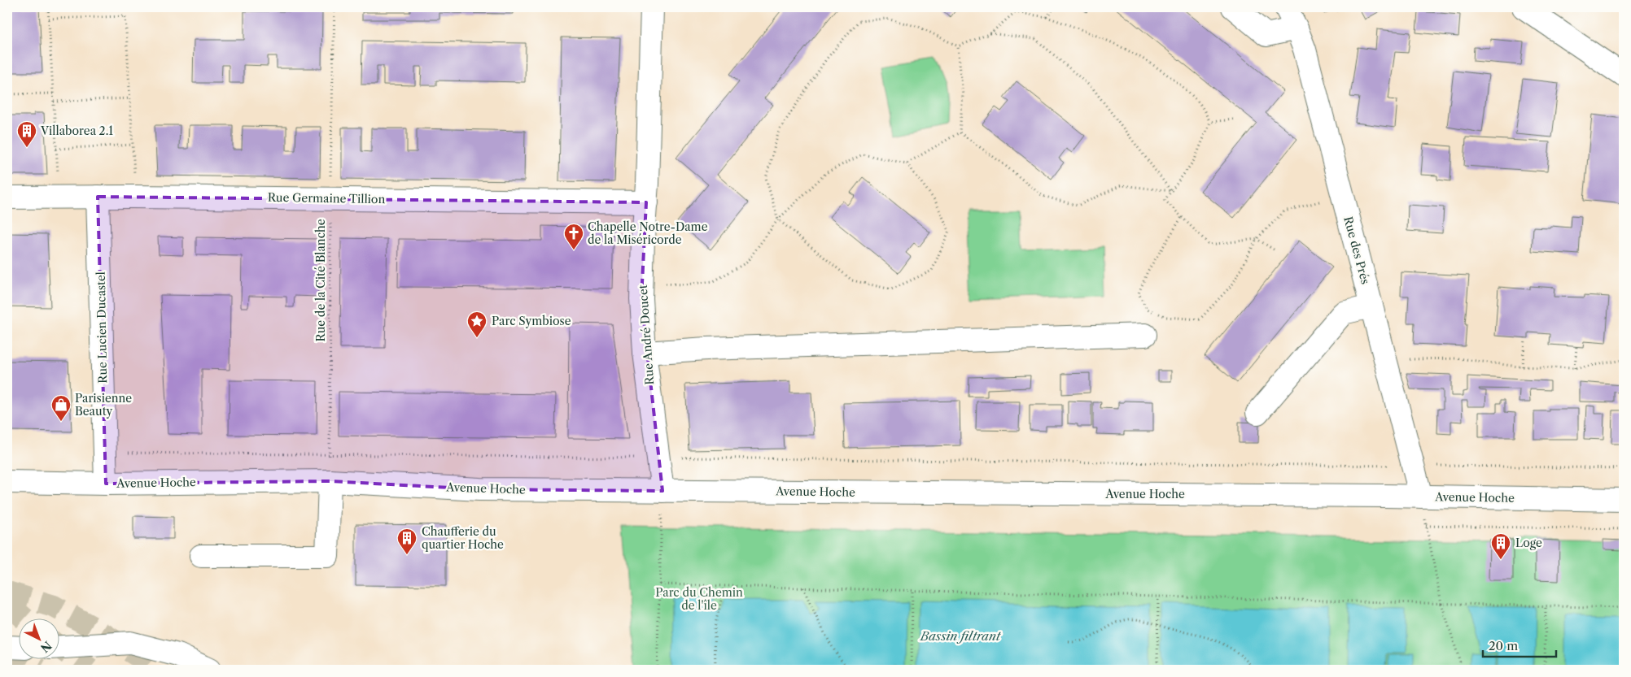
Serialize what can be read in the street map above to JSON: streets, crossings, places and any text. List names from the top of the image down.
{
  "streets": {
    "main road": [
      "Rue Germaine Tillion",
      "Rue des Prés",
      "Rue Lucien Ducastel",
      "Rue André Doucet",
      "Avenue Hoche"
    ],
    "path": ["Rue de la Cité Blanche"]
  },
  "crossings": [
    ["Rue Germaine Tillion", "Rue de la Cité Blanche"],
    ["Rue Germaine Tillion", "Rue Lucien Ducastel"],
    ["Rue Germaine Tillion", "Rue André Doucet"],
    ["Rue des Prés", "Avenue Hoche"],
    ["Rue de la Cité Blanche", "Avenue Hoche"],
    ["Rue Lucien Ducastel", "Avenue Hoche"],
    ["Rue André Doucet", "Avenue Hoche"]
  ],
  "water": ["Bassin filtrant"],
  "parks": ["Parc du Chemin de l'île"],
  "places": {
    "building": ["Villaborea 2.1", "Chaufferie du quartier Hoche", "Loge"],
    "church": ["Chapelle Notre-Dame de la Miséricorde"],
    "place": ["Parc Symbiose"],
    "shop": ["Parisienne Beauty"]
  },
  "scale_bar": "20 m",
  "north": "bottom right"
}
